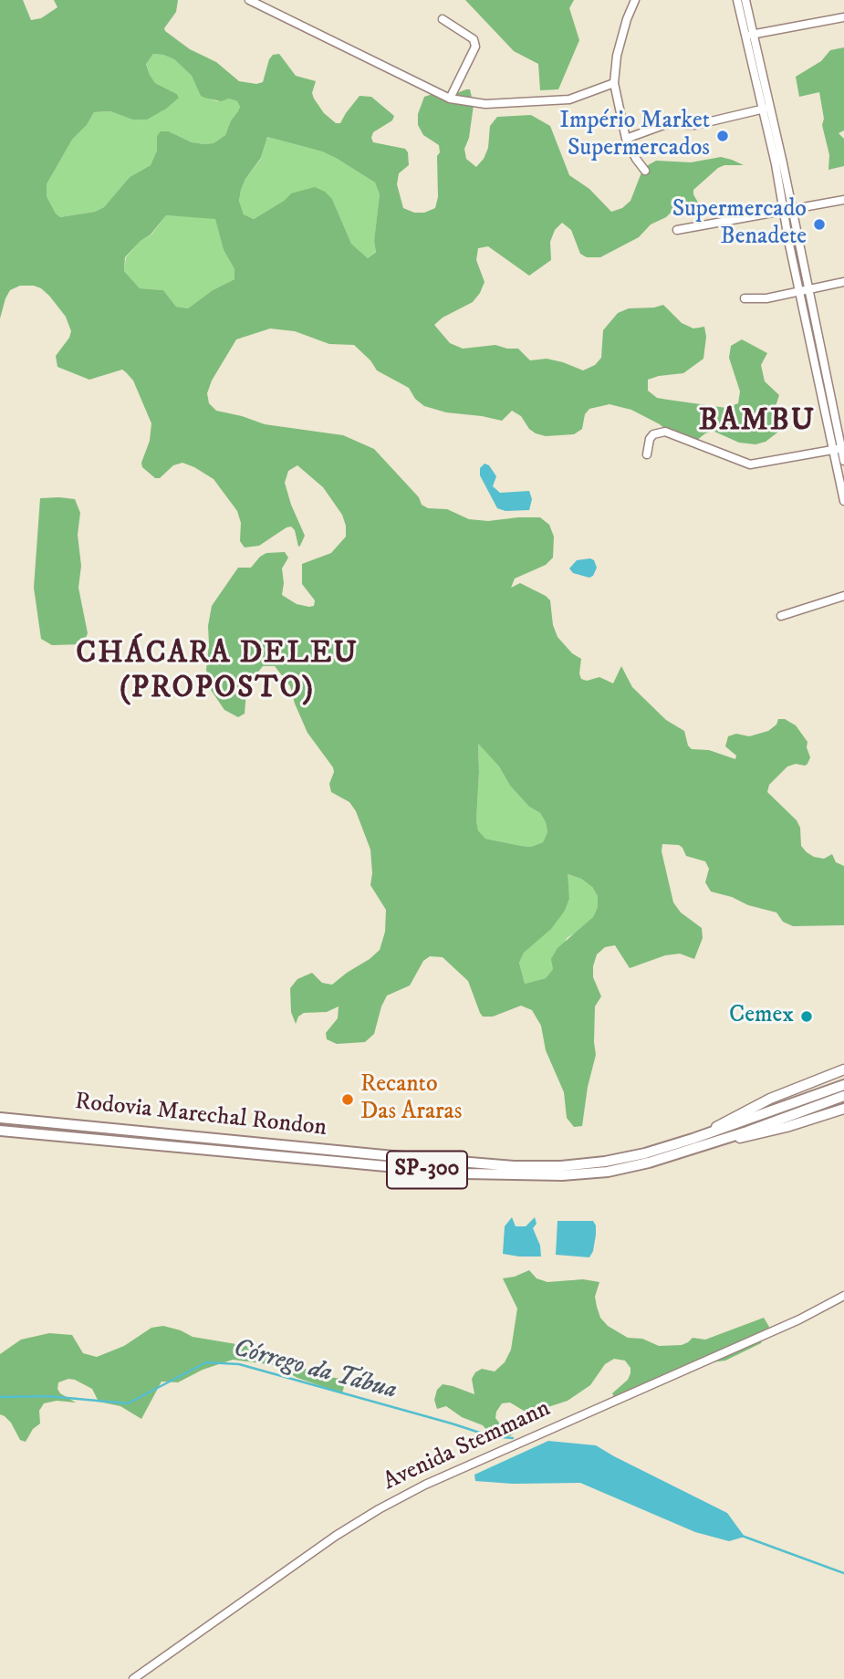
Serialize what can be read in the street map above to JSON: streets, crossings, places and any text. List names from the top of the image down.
{
  "streets": {
    "highway": ["Rodovia Marechal Rondon", "SP-300"],
    "street": ["Avenida Stemmann"]
  },
  "districts": ["BAMBU", "CHÁCARA DELEU (PROPOSTO)"],
  "water": ["Córrego da Tábua"],
  "places": [
    "Império Market Supermercados",
    "Supermercado Benadete",
    "Cemex",
    "Recanto Das Araras"
  ]
}
